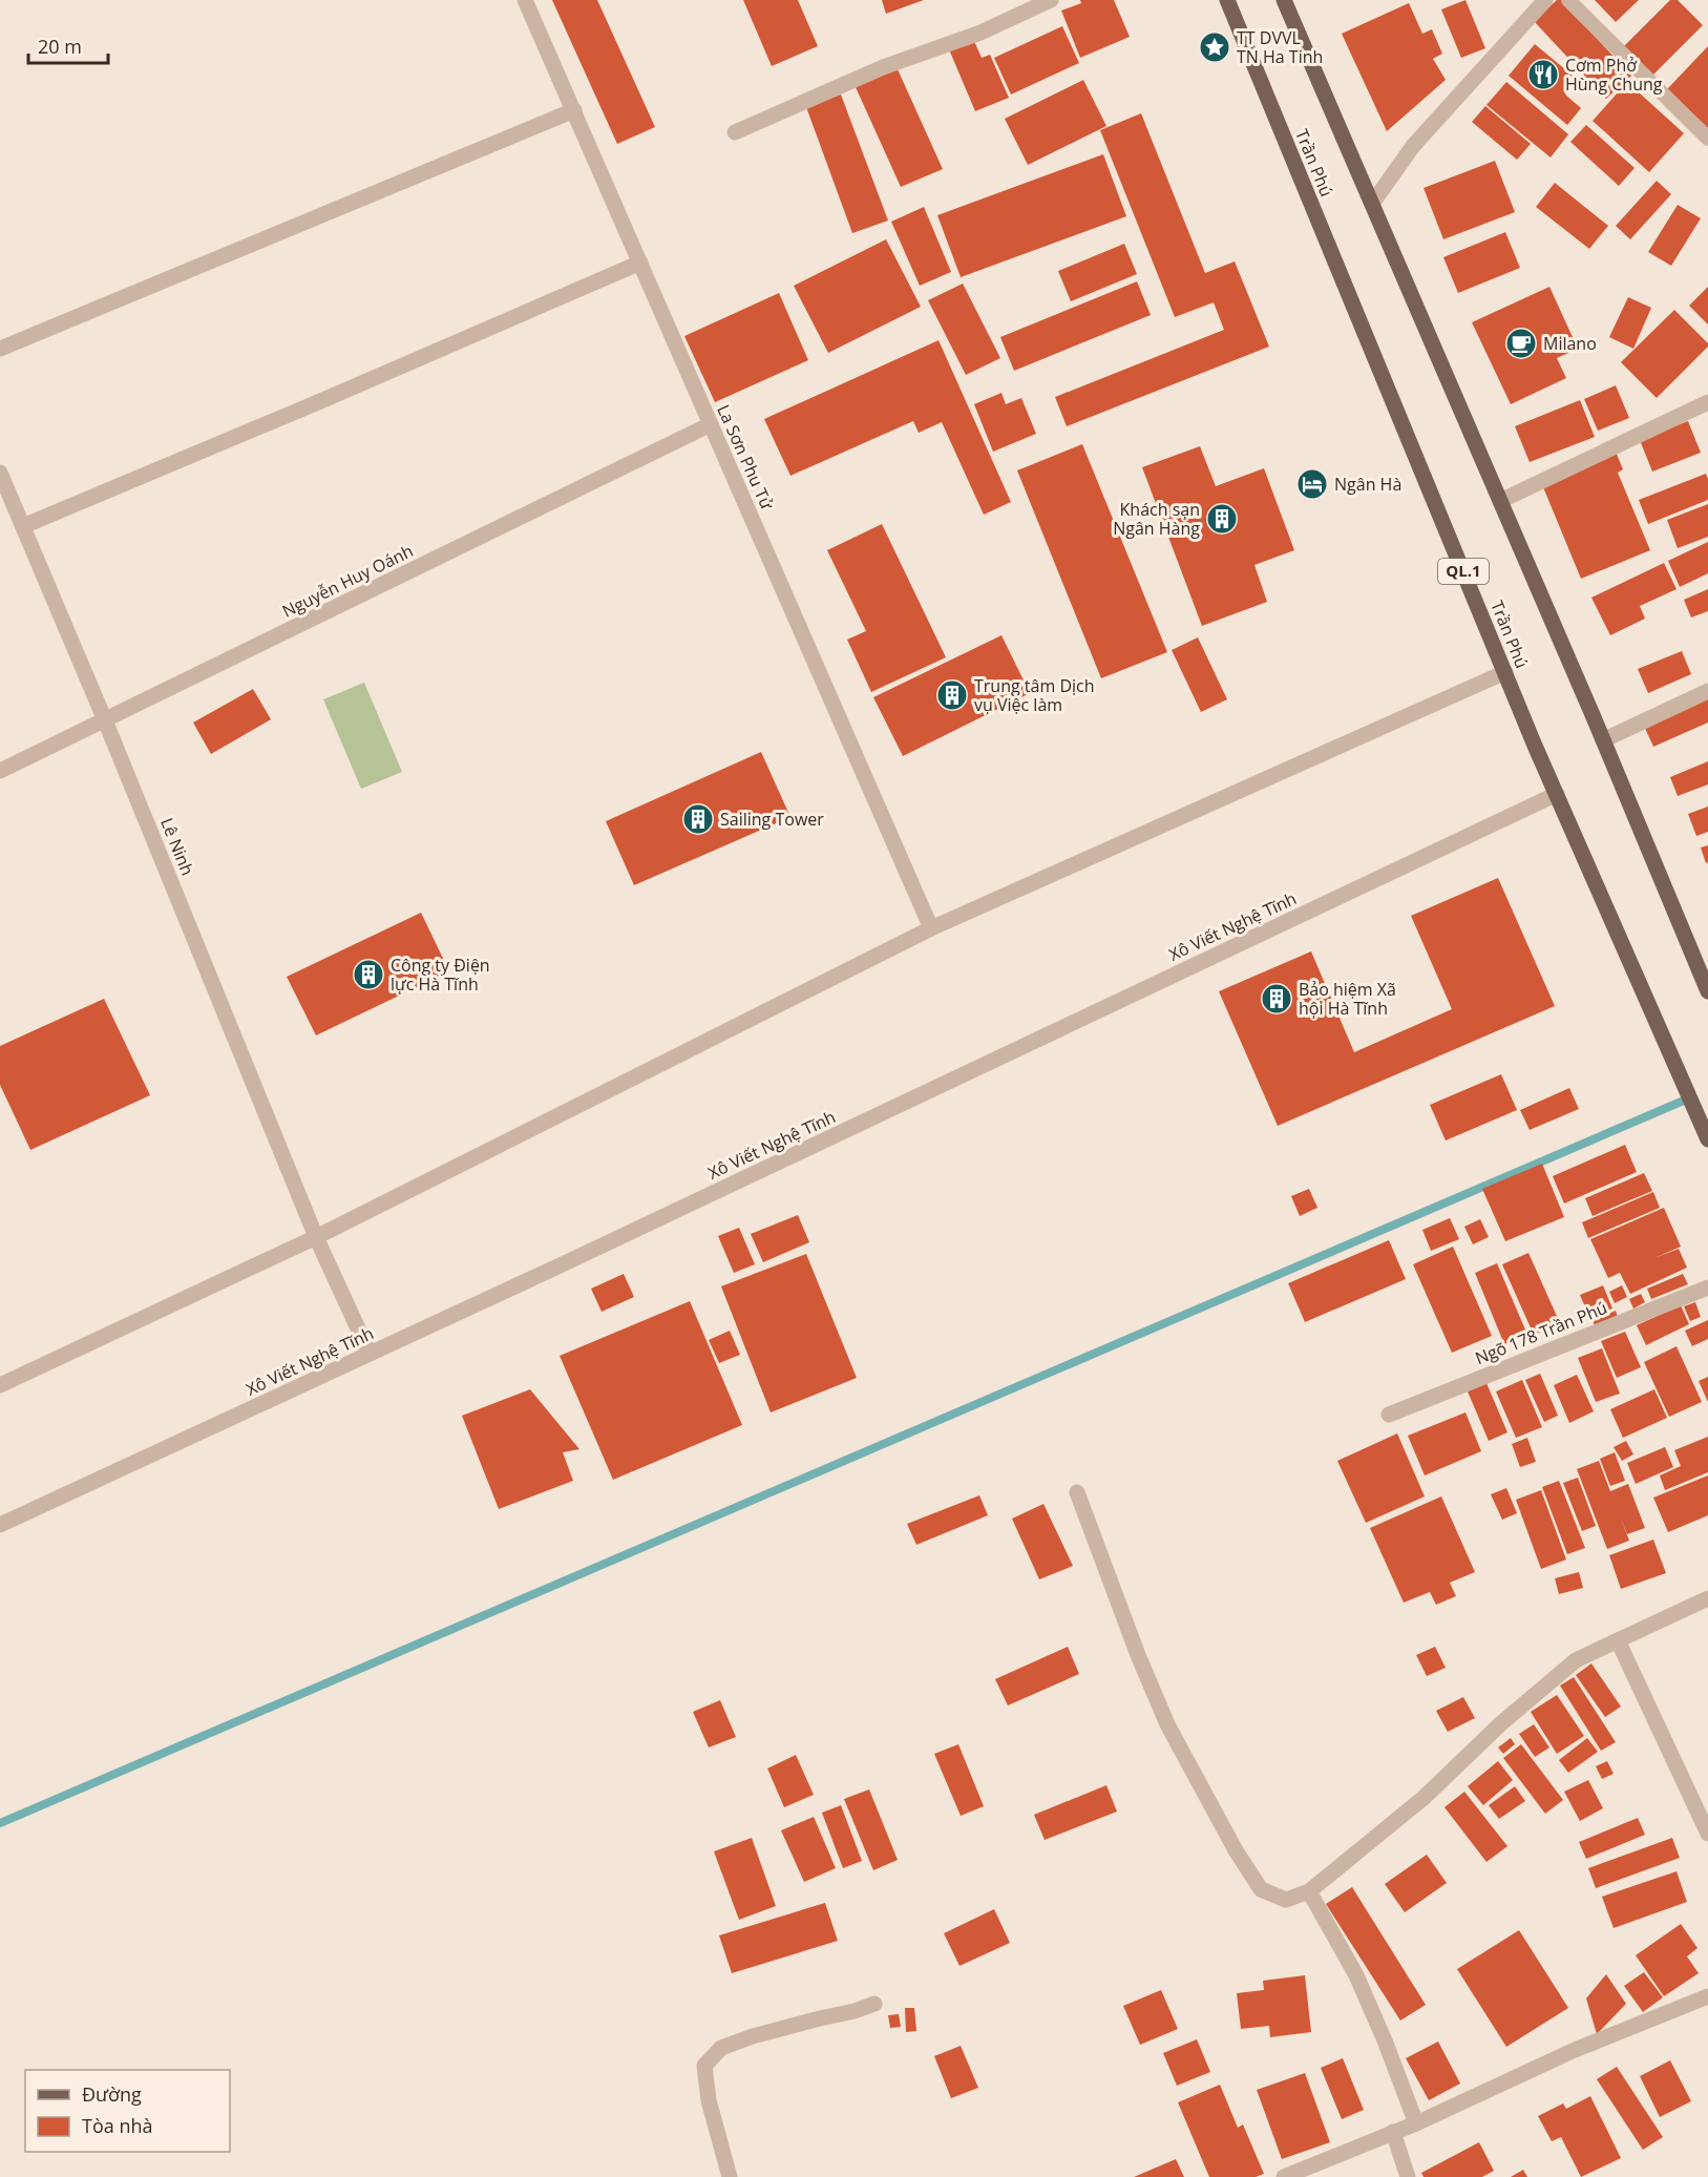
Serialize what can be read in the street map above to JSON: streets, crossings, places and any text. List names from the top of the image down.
{
  "streets": {
    "main road": ["Trần Phú", "QL.1"],
    "street": [
      "La Sơn Phu Tử",
      "Nguyễn Huy Oánh",
      "Lê Ninh",
      "Xô Viết Nghệ Tĩnh",
      "Ngõ 178 Trần Phú"
    ]
  },
  "crossings": [
    ["Trần Phú", "Xô Viết Nghệ Tĩnh"],
    ["La Sơn Phu Tử", "Nguyễn Huy Oánh"],
    ["Nguyễn Huy Oánh", "Lê Ninh"],
    ["Lê Ninh", "Xô Viết Nghệ Tĩnh"]
  ],
  "places": {
    "place": ["TT DVVL TN Ha Tinh"],
    "restaurant": ["Cơm Phở Hùng Chung"],
    "cafe": ["Milano"],
    "hotel": ["Ngân Hà"],
    "building": [
      "Khách sạn Ngân Hàng",
      "Trung tâm Dịch vụ Việc làm",
      "Sailing Tower",
      "Công ty Điện lực Hà Tĩnh",
      "Bảo hiệm Xã hội Hà Tĩnh"
    ]
  },
  "legend": ["Đường", "Tòa nhà"],
  "scale_bar": "20 m"
}
